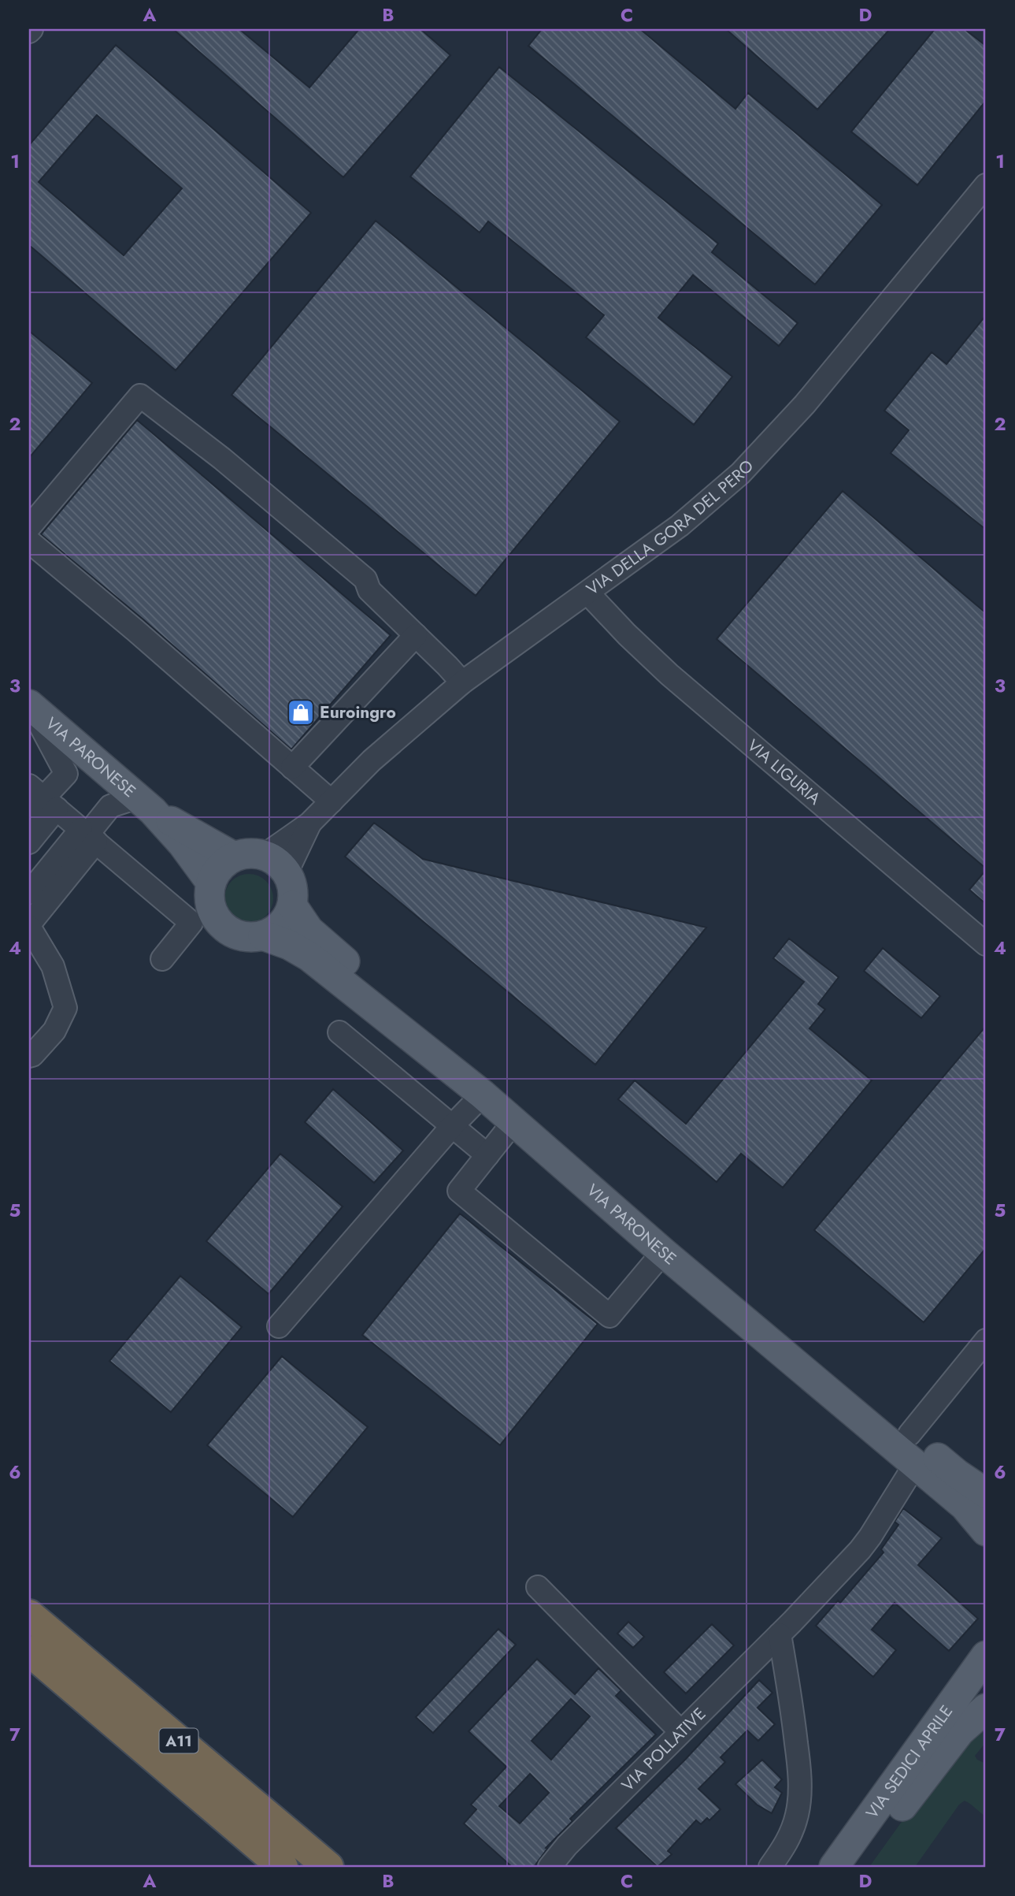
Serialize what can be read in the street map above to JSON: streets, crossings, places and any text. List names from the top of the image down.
{
  "streets": {
    "highway": ["A11"],
    "main road": ["VIA PARONESE", "VIA SEDICI APRILE"],
    "street": ["VIA DELLA GORA DEL PERO", "VIA LIGURIA", "VIA POLLATIVE"]
  },
  "crossings": [
    ["VIA DELLA GORA DEL PERO", "VIA PARONESE"],
    ["VIA DELLA GORA DEL PERO", "VIA LIGURIA"],
    ["VIA PARONESE", "VIA POLLATIVE"]
  ],
  "places": {
    "shop": ["Euroingro"]
  },
  "grid": {
    "columns": [
      "A",
      "B",
      "C",
      "D"
    ],
    "rows": [
      "1",
      "2",
      "3",
      "4",
      "5",
      "6",
      "7"
    ]
  }
}
